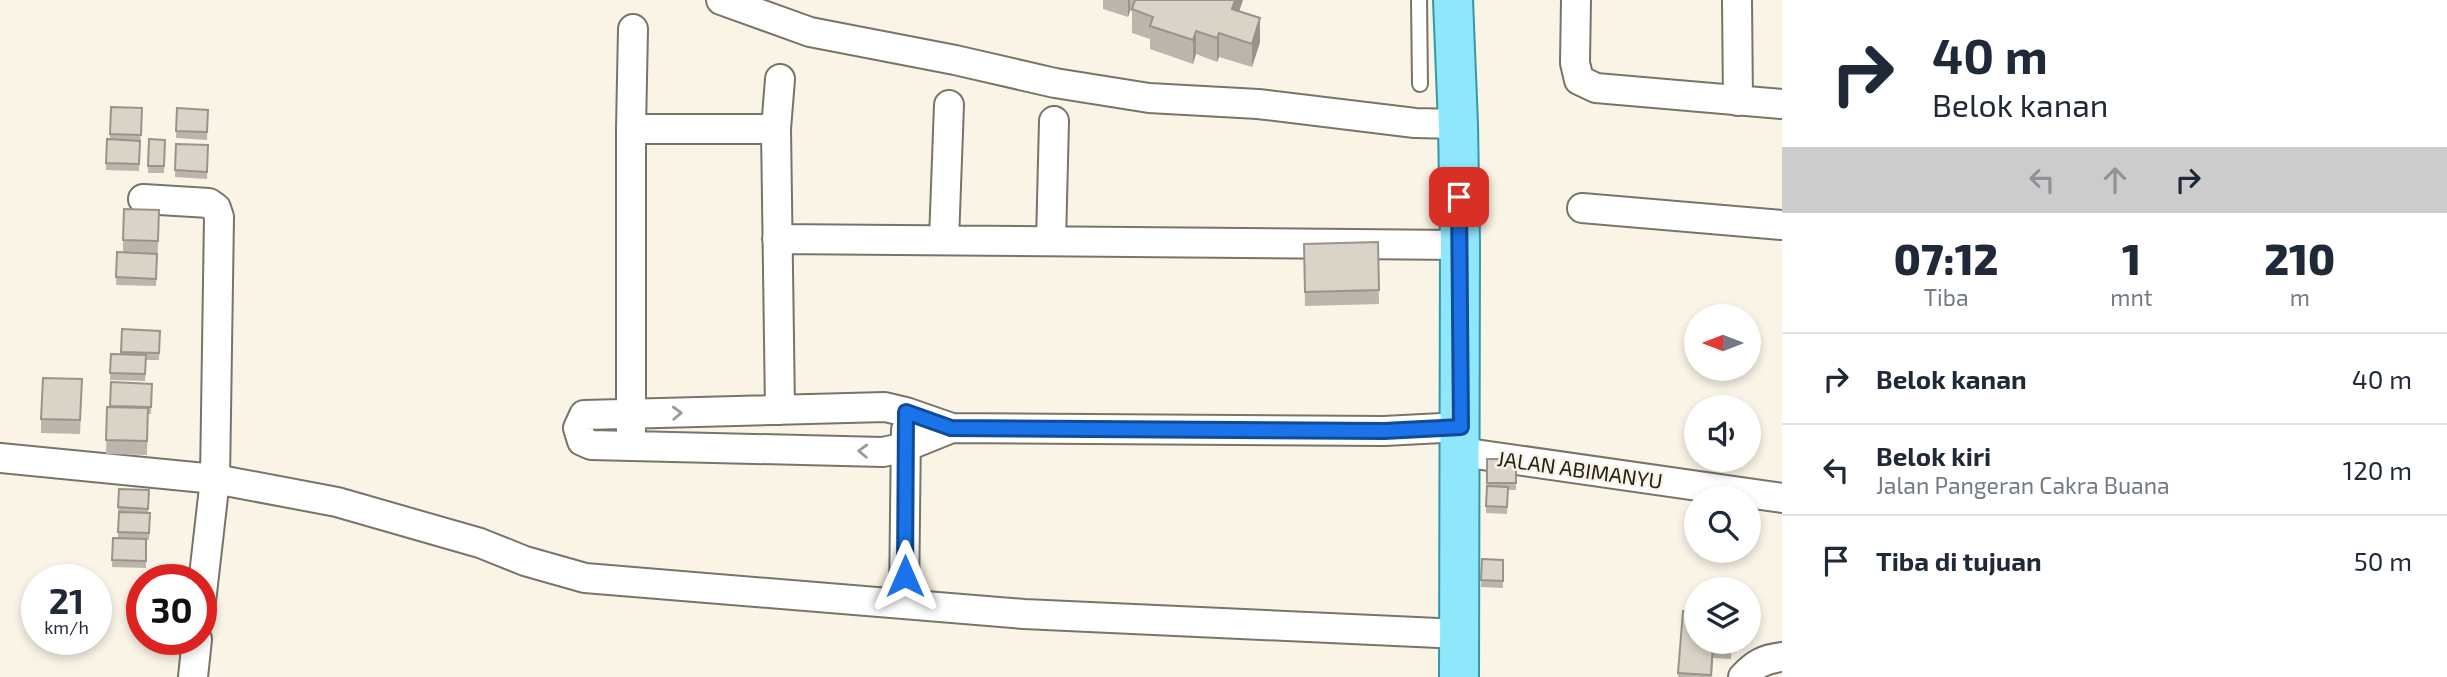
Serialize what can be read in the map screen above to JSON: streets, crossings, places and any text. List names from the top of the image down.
{
  "streets": {
    "street": ["JALAN ABIMANYU"]
  },
  "north": "left",
  "page": {
    "turn": ["40 m", "Belok kanan"],
    "eta": [
      "07:12",
      "Tiba",
      "1",
      "mnt",
      "210",
      "m"
    ],
    "list": [
      {
        "name": "Belok kanan",
        "value": "40 m"
      },
      {
        "name": "Belok kiri",
        "note": "Jalan Pangeran Cakra Buana",
        "value": "120 m"
      },
      {
        "name": "Tiba di tujuan",
        "value": "50 m"
      }
    ],
    "speed": "21 km/h",
    "limit": "30"
  }
}
